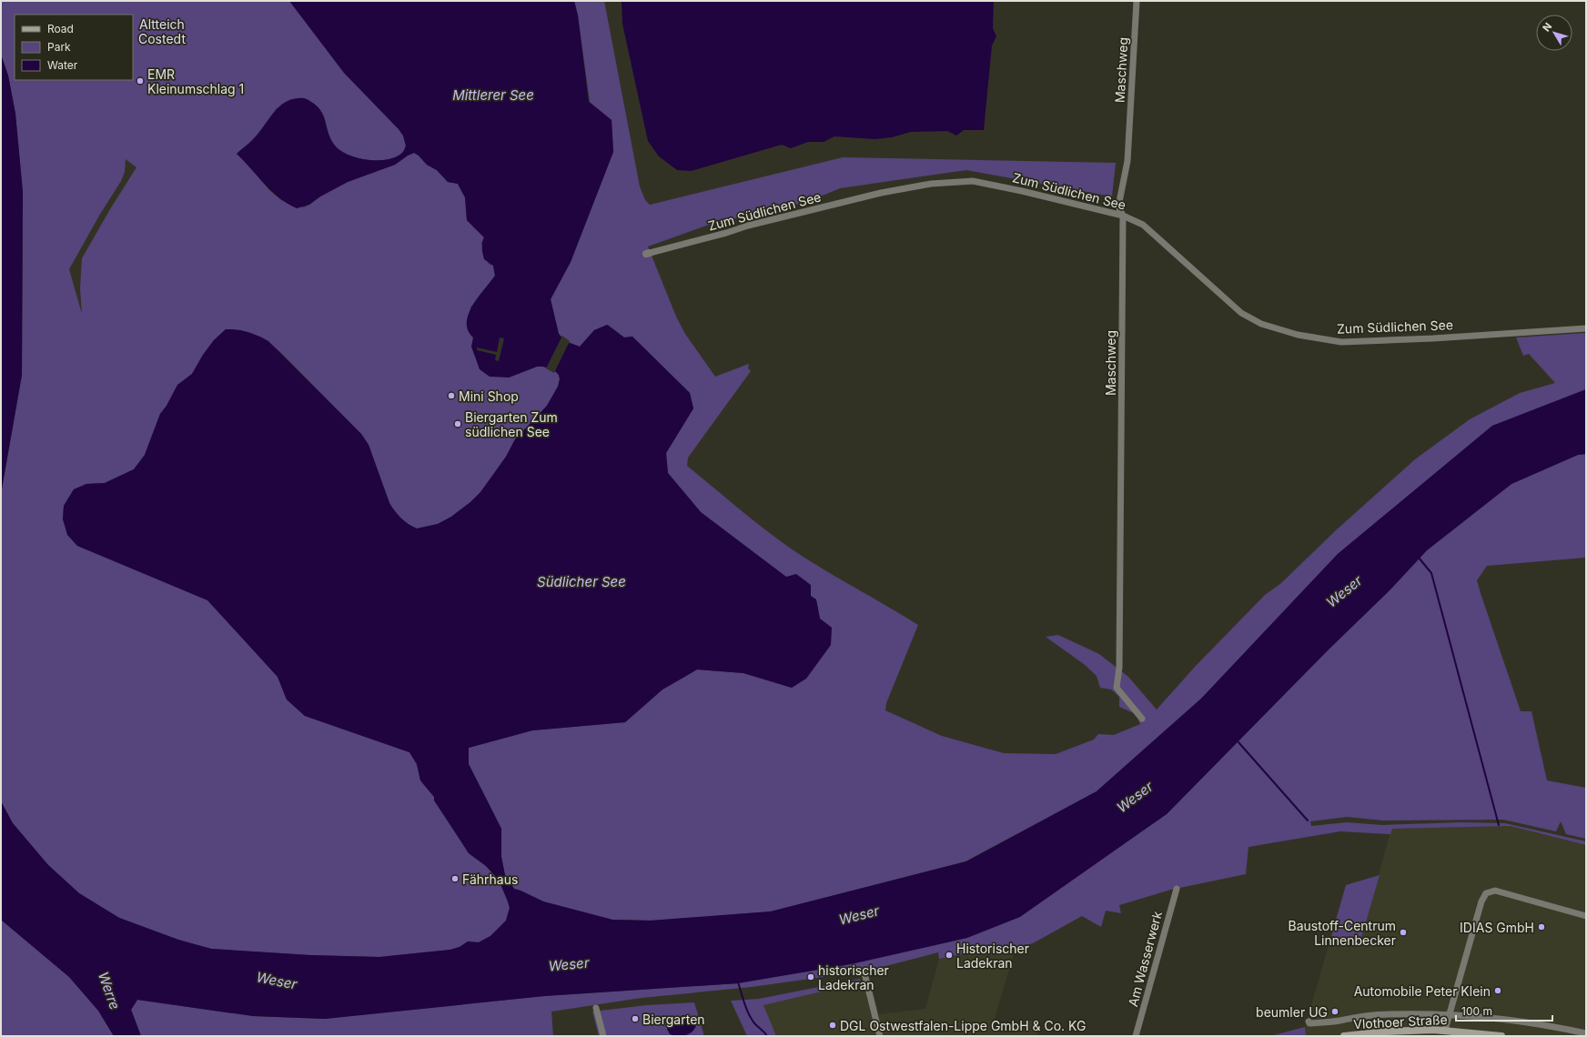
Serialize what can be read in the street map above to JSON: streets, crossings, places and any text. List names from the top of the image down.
{
  "streets": {
    "main road": ["Vlothoer Straße"],
    "street": ["Maschweg", "Zum Südlichen See", "Am Wasserwerk"]
  },
  "crossings": [
    ["Maschweg", "Zum Südlichen See"]
  ],
  "water": [
    "Mittlerer See",
    "Südlicher See",
    "Weser",
    "Werre"
  ],
  "parks": ["Altteich Costedt"],
  "places": [
    "EMR Kleinumschlag 1",
    "Mini Shop",
    "Biergarten Zum südlichen See",
    "Fährhaus",
    "IDIAS GmbH",
    "Baustoff-Centrum Linnenbecker",
    "Historischer Ladekran",
    "historischer Ladekran",
    "Automobile Peter Klein",
    "beumler UG",
    "Biergarten",
    "DGL Ostwestfalen-Lippe GmbH & Co. KG"
  ],
  "legend": ["Road", "Park", "Water"],
  "scale_bar": "100 m",
  "north": "top left"
}
